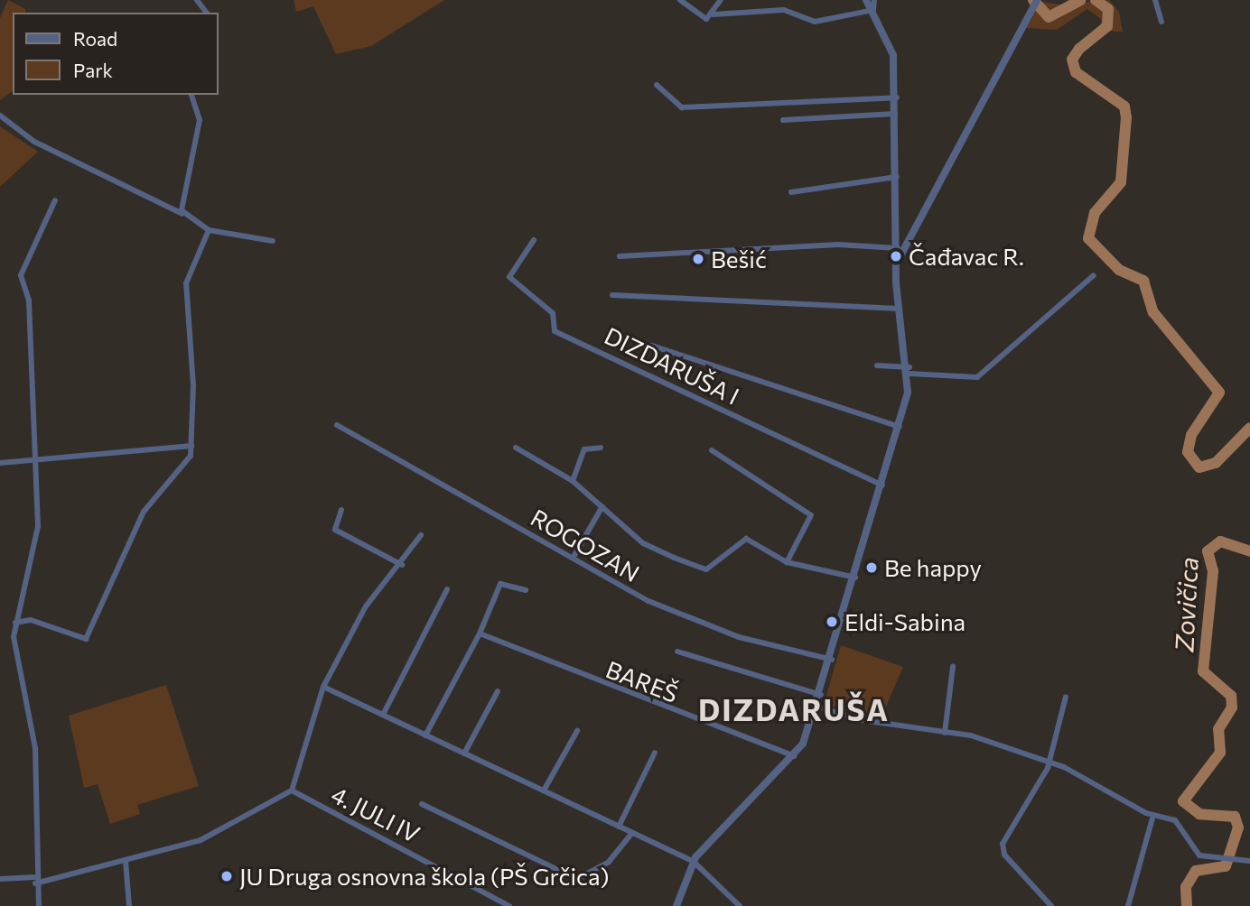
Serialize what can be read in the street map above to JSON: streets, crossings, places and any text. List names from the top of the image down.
{
  "streets": {
    "street": [
      "DIZDARUŠA I",
      "ROGOZAN",
      "BAREŠ",
      "4. JULI IV"
    ]
  },
  "districts": ["DIZDARUŠA"],
  "water": ["Zovičica"],
  "places": [
    "Čađavac R.",
    "Bešić",
    "Be happy",
    "Eldi-Sabina",
    "JU Druga osnovna škola (PŠ Grčica)"
  ],
  "legend": ["Road", "Park"]
}
